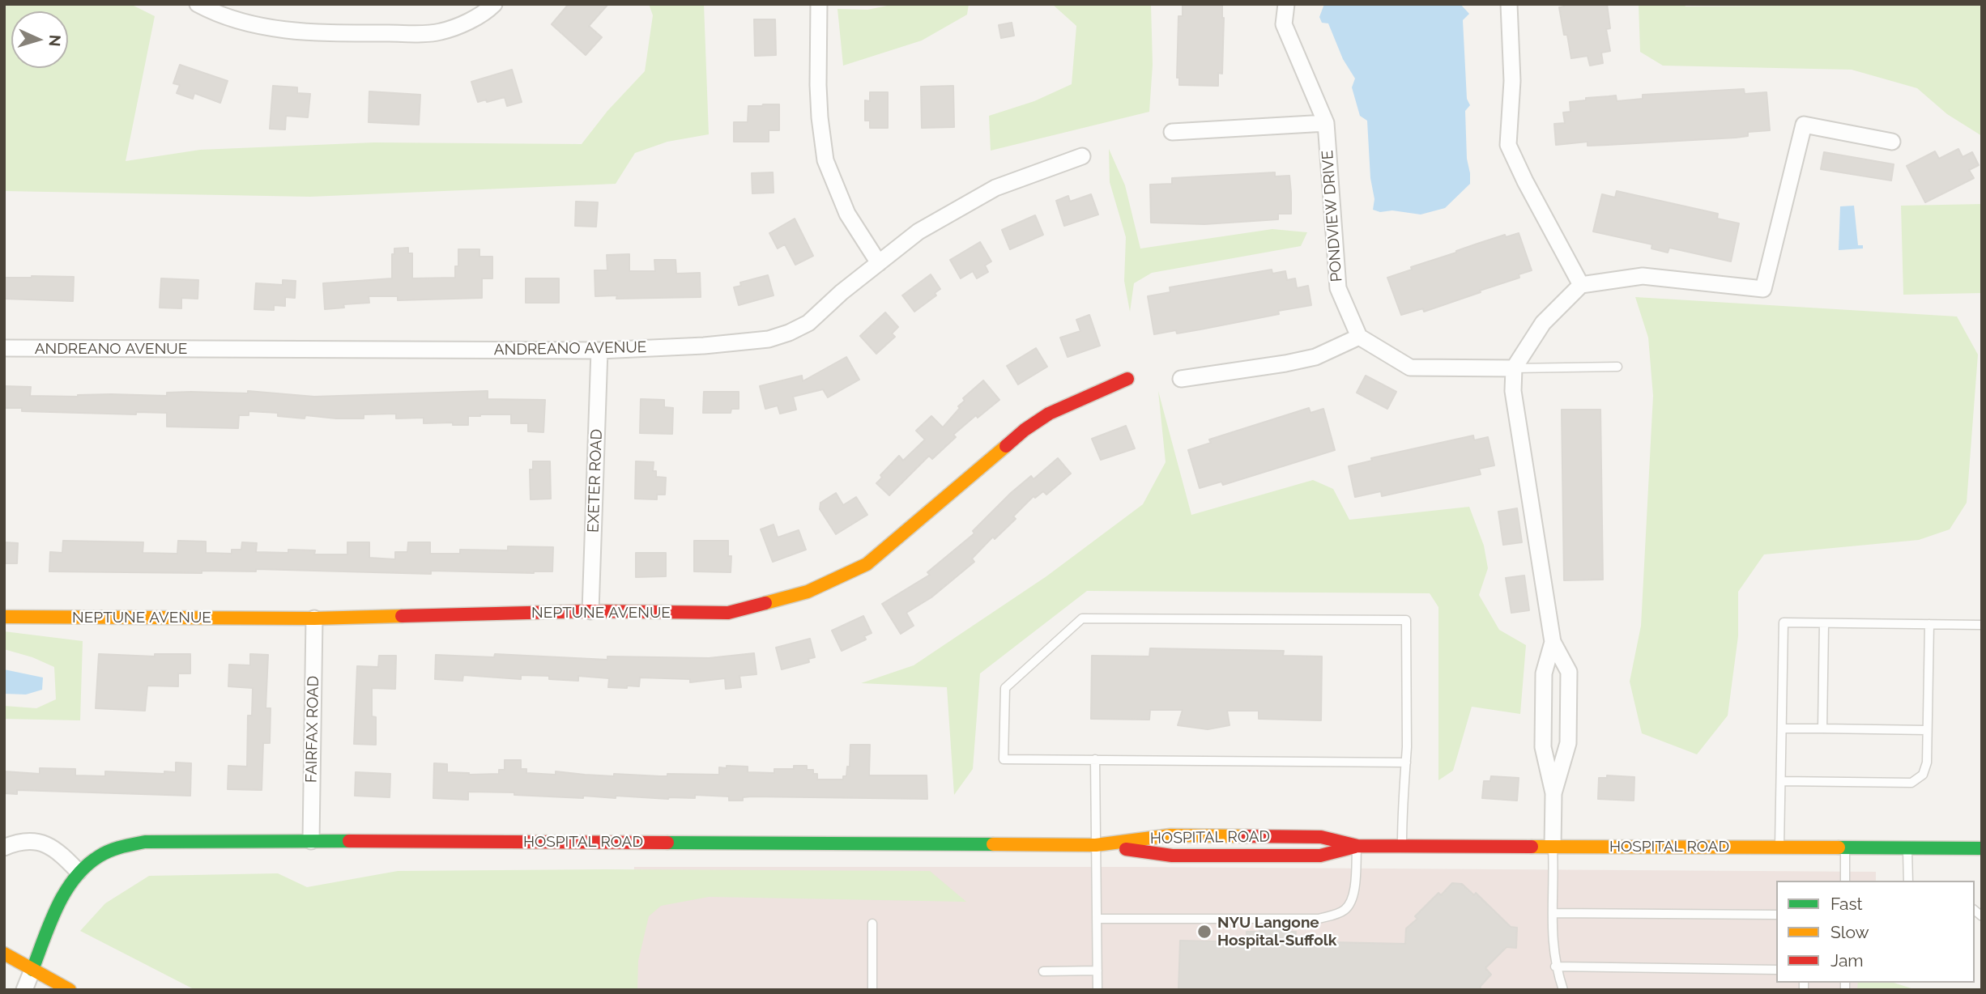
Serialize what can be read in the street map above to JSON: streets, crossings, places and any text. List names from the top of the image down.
{
  "streets": {
    "street": [
      "PONDVIEW DRIVE",
      "ANDREANO AVENUE",
      "EXETER ROAD",
      "NEPTUNE AVENUE",
      "FAIRFAX ROAD",
      "HOSPITAL ROAD"
    ]
  },
  "crossings": [
    ["ANDREANO AVENUE", "EXETER ROAD"],
    ["EXETER ROAD", "NEPTUNE AVENUE"],
    ["NEPTUNE AVENUE", "FAIRFAX ROAD"],
    ["FAIRFAX ROAD", "HOSPITAL ROAD"]
  ],
  "places": ["NYU Langone Hospital-Suffolk"],
  "legend": ["Fast", "Slow", "Jam"],
  "north": "right"
}
